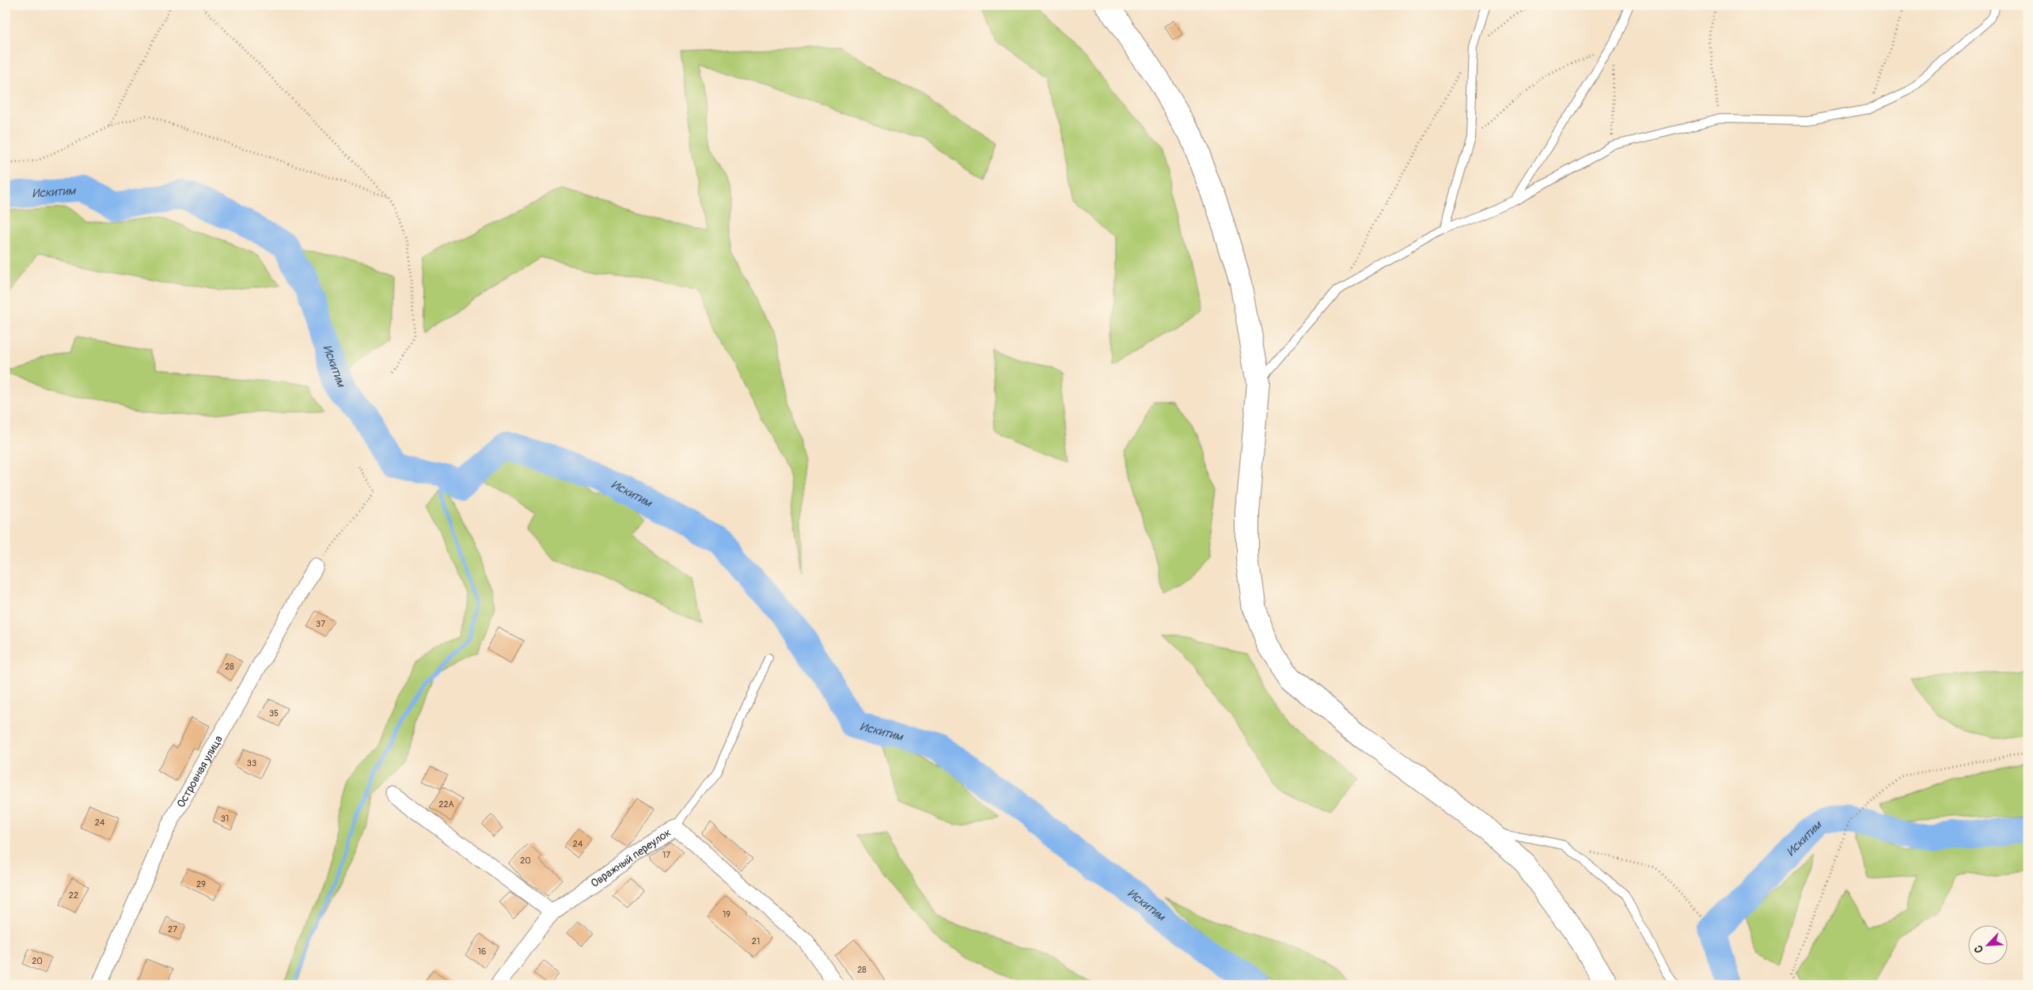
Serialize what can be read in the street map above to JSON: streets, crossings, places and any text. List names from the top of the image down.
{
  "streets": {
    "street": ["Островная улица", "Овражный переулок"]
  },
  "water": ["Искитим"],
  "house_numbers": [
    "37",
    "28",
    "35",
    "33",
    "22А",
    "31",
    "24",
    "24",
    "17",
    "20",
    "29",
    "22",
    "19",
    "27",
    "21",
    "16",
    "20",
    "28"
  ],
  "north": "bottom left"
}
